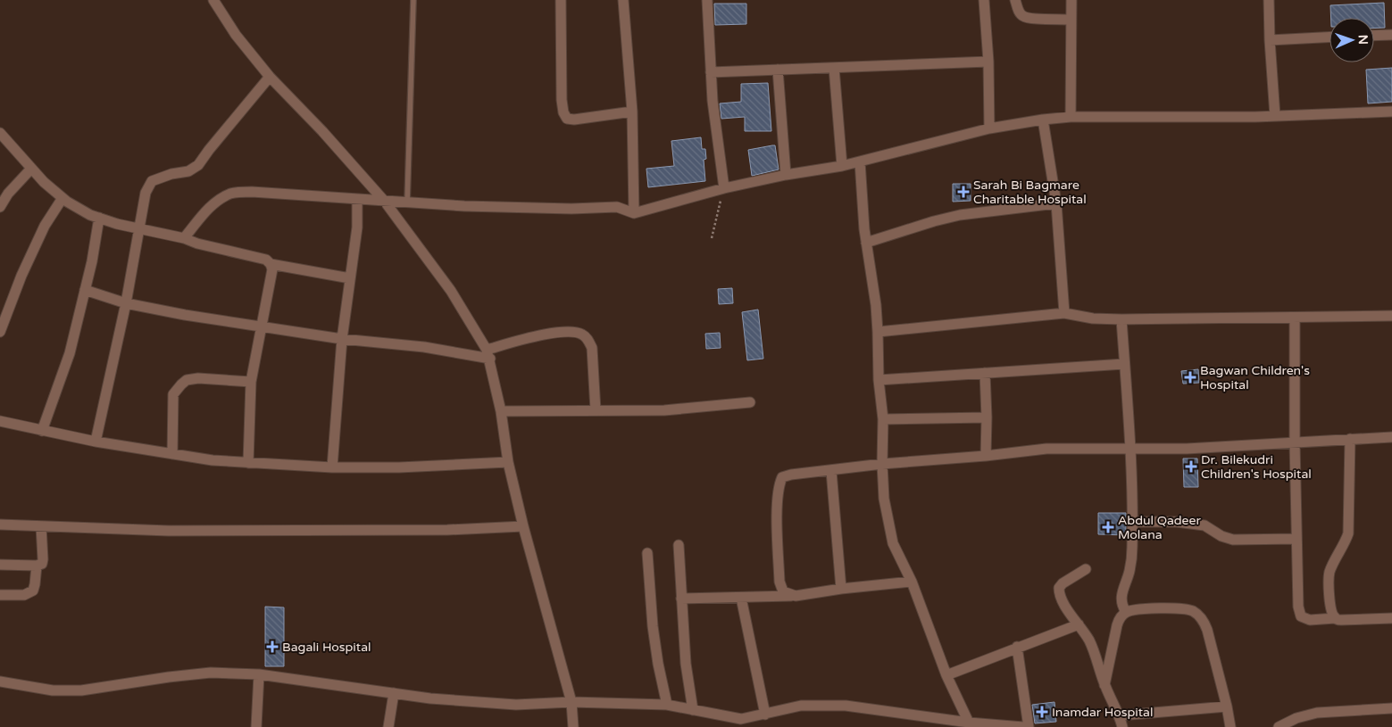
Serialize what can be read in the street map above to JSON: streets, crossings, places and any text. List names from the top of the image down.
{
  "places": {
    "health": [
      "Sarah Bi Bagmare Charitable Hospital",
      "Bagwan Children's Hospital",
      "Dr. Bilekudri Children's Hospital",
      "Abdul Qadeer Molana",
      "Bagali Hospital",
      "Inamdar Hospital"
    ]
  },
  "north": "right"
}
